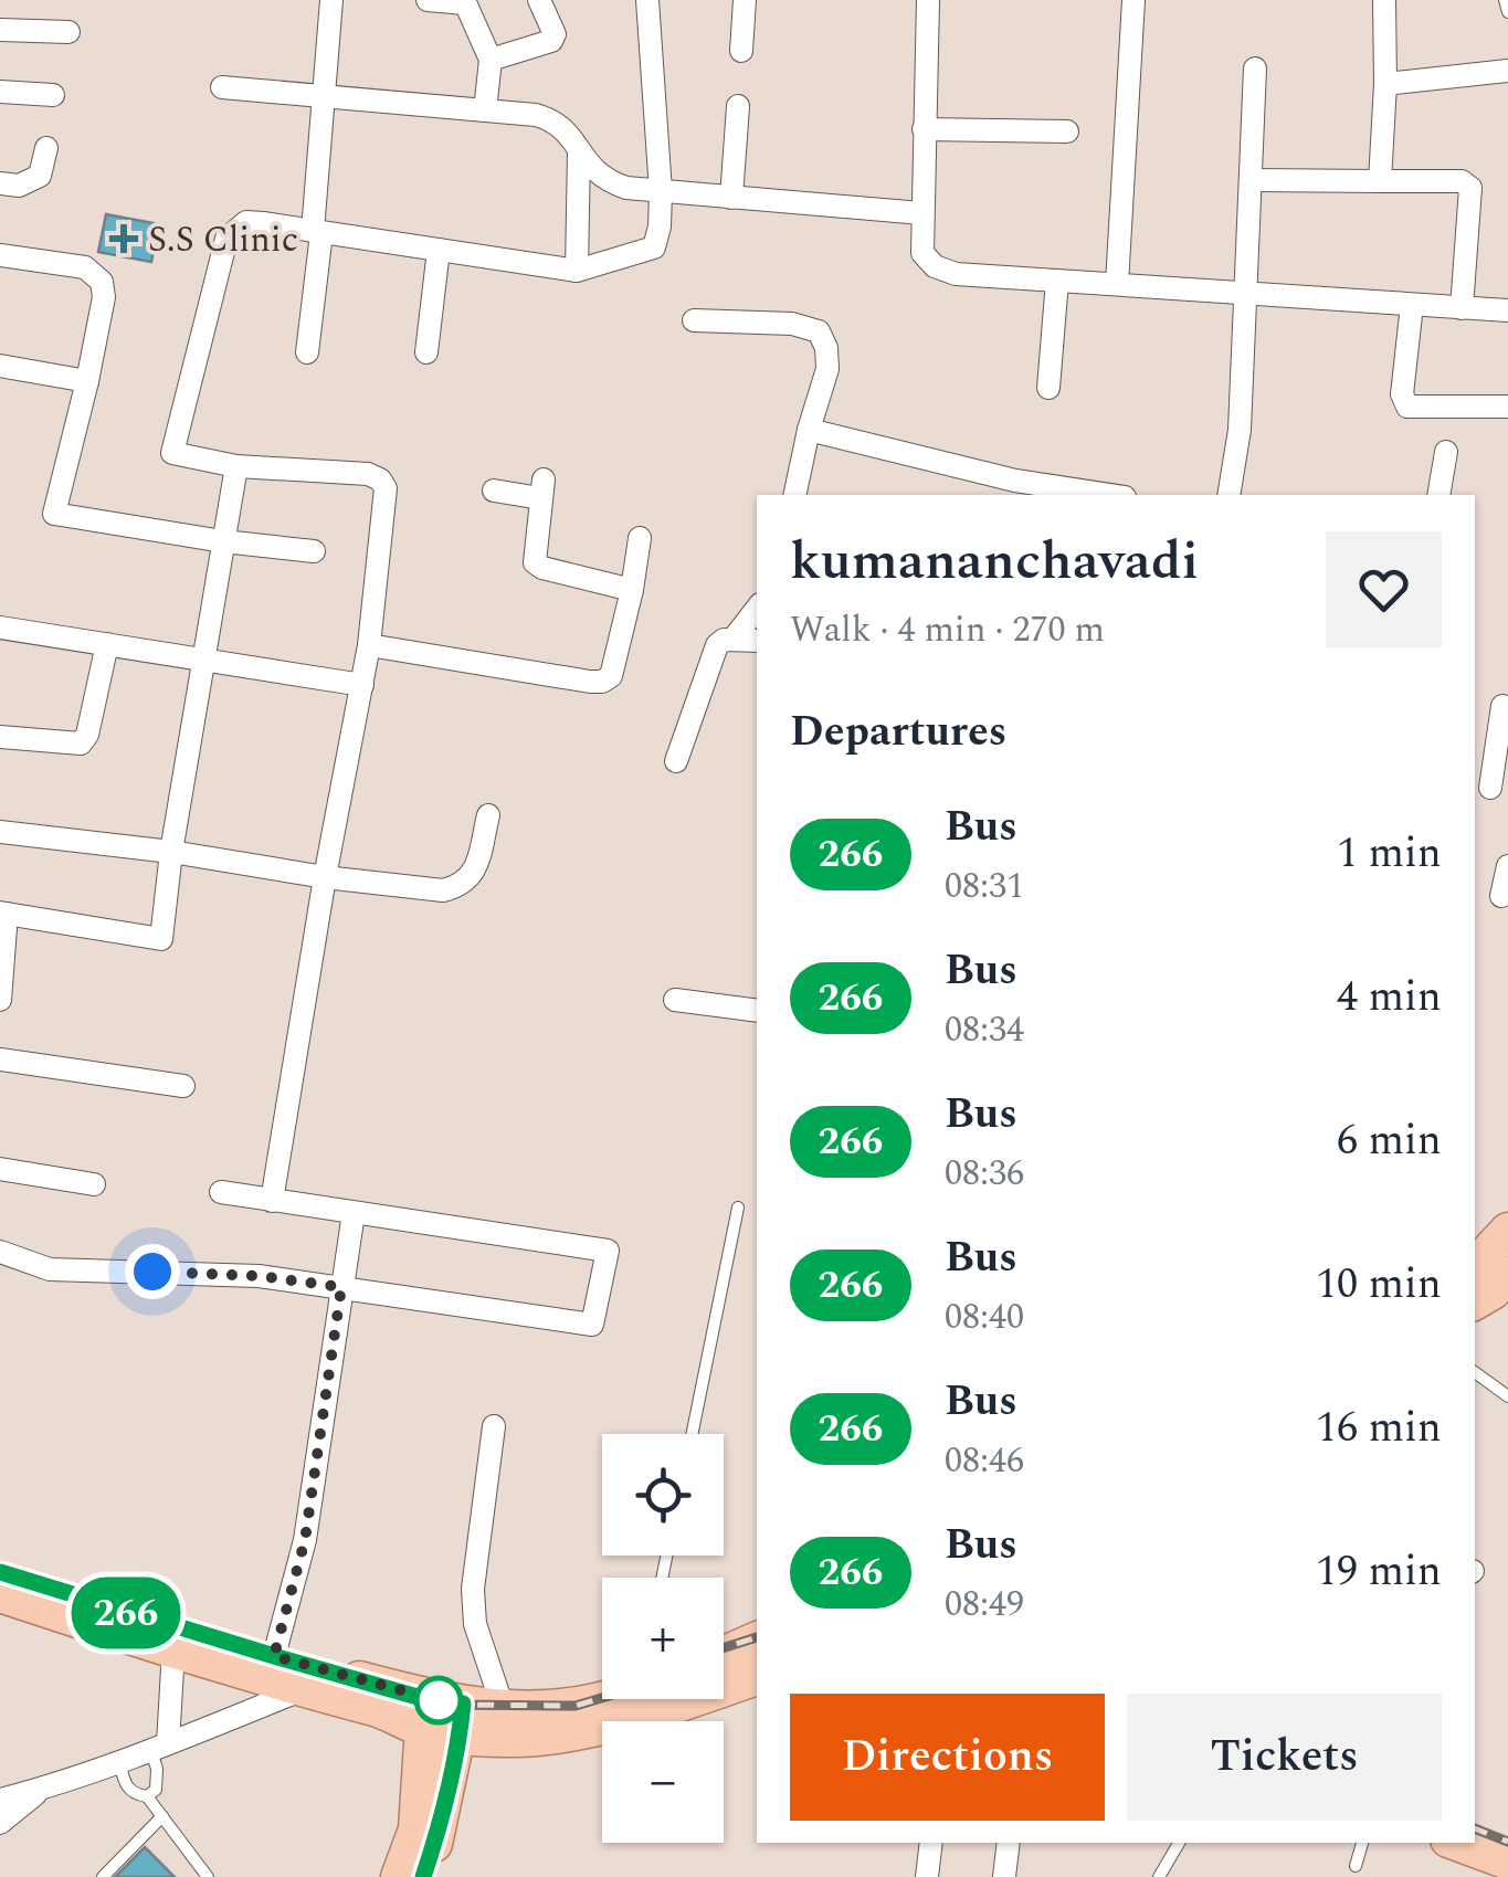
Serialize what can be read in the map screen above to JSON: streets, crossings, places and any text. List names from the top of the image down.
{
  "places": {
    "health": ["S.S Clinic"]
  },
  "lines": ["bus line 266"],
  "page": {
    "on_map": "266",
    "heading": [
      ["kumananchavadi", "Walk · 4 min · 270 m"],
      "Departures"
    ],
    "list": [
      {
        "mark": "266",
        "name": "Bus",
        "note": "08:31",
        "value": "1 min"
      },
      {
        "mark": "266",
        "name": "Bus",
        "note": "08:34",
        "value": "4 min"
      },
      {
        "mark": "266",
        "name": "Bus",
        "note": "08:36",
        "value": "6 min"
      },
      {
        "mark": "266",
        "name": "Bus",
        "note": "08:40",
        "value": "10 min"
      },
      {
        "mark": "266",
        "name": "Bus",
        "note": "08:46",
        "value": "16 min"
      },
      {
        "mark": "266",
        "name": "Bus",
        "note": "08:49",
        "value": "19 min"
      }
    ],
    "map_buttons": ["+", "−"],
    "buttons": ["Directions", "Tickets"]
  }
}
